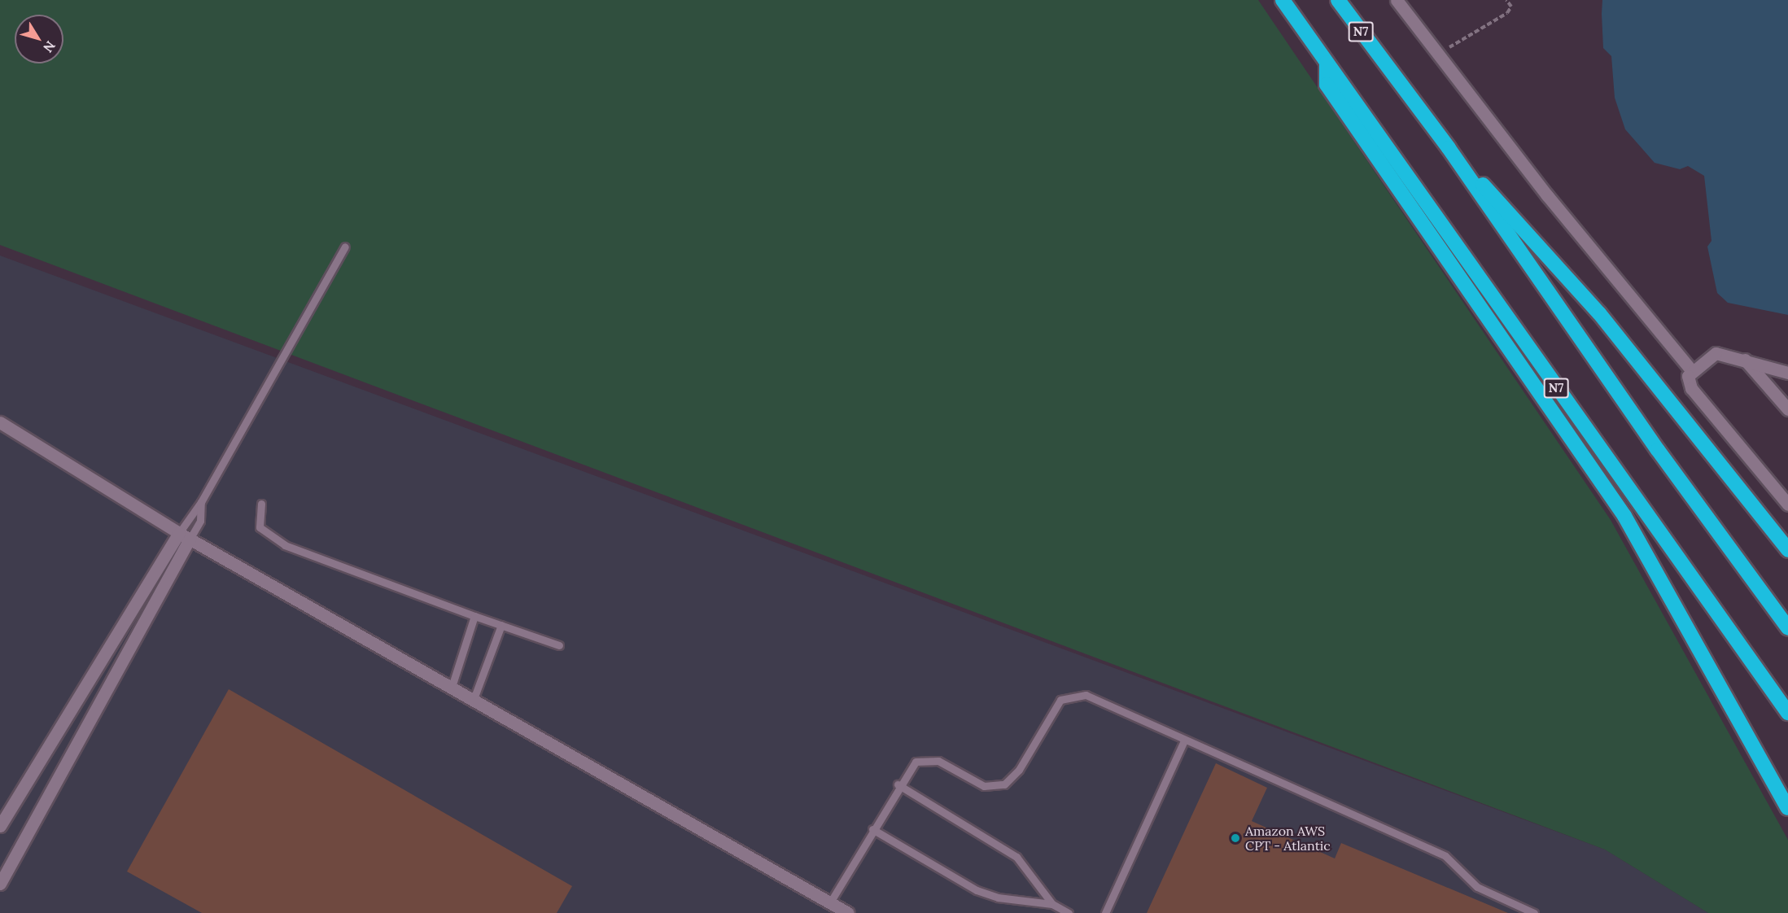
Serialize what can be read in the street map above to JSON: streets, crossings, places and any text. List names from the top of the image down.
{
  "streets": {
    "highway": ["N7"]
  },
  "places": ["Amazon AWS CPT - Atlantic"],
  "north": "bottom right"
}
